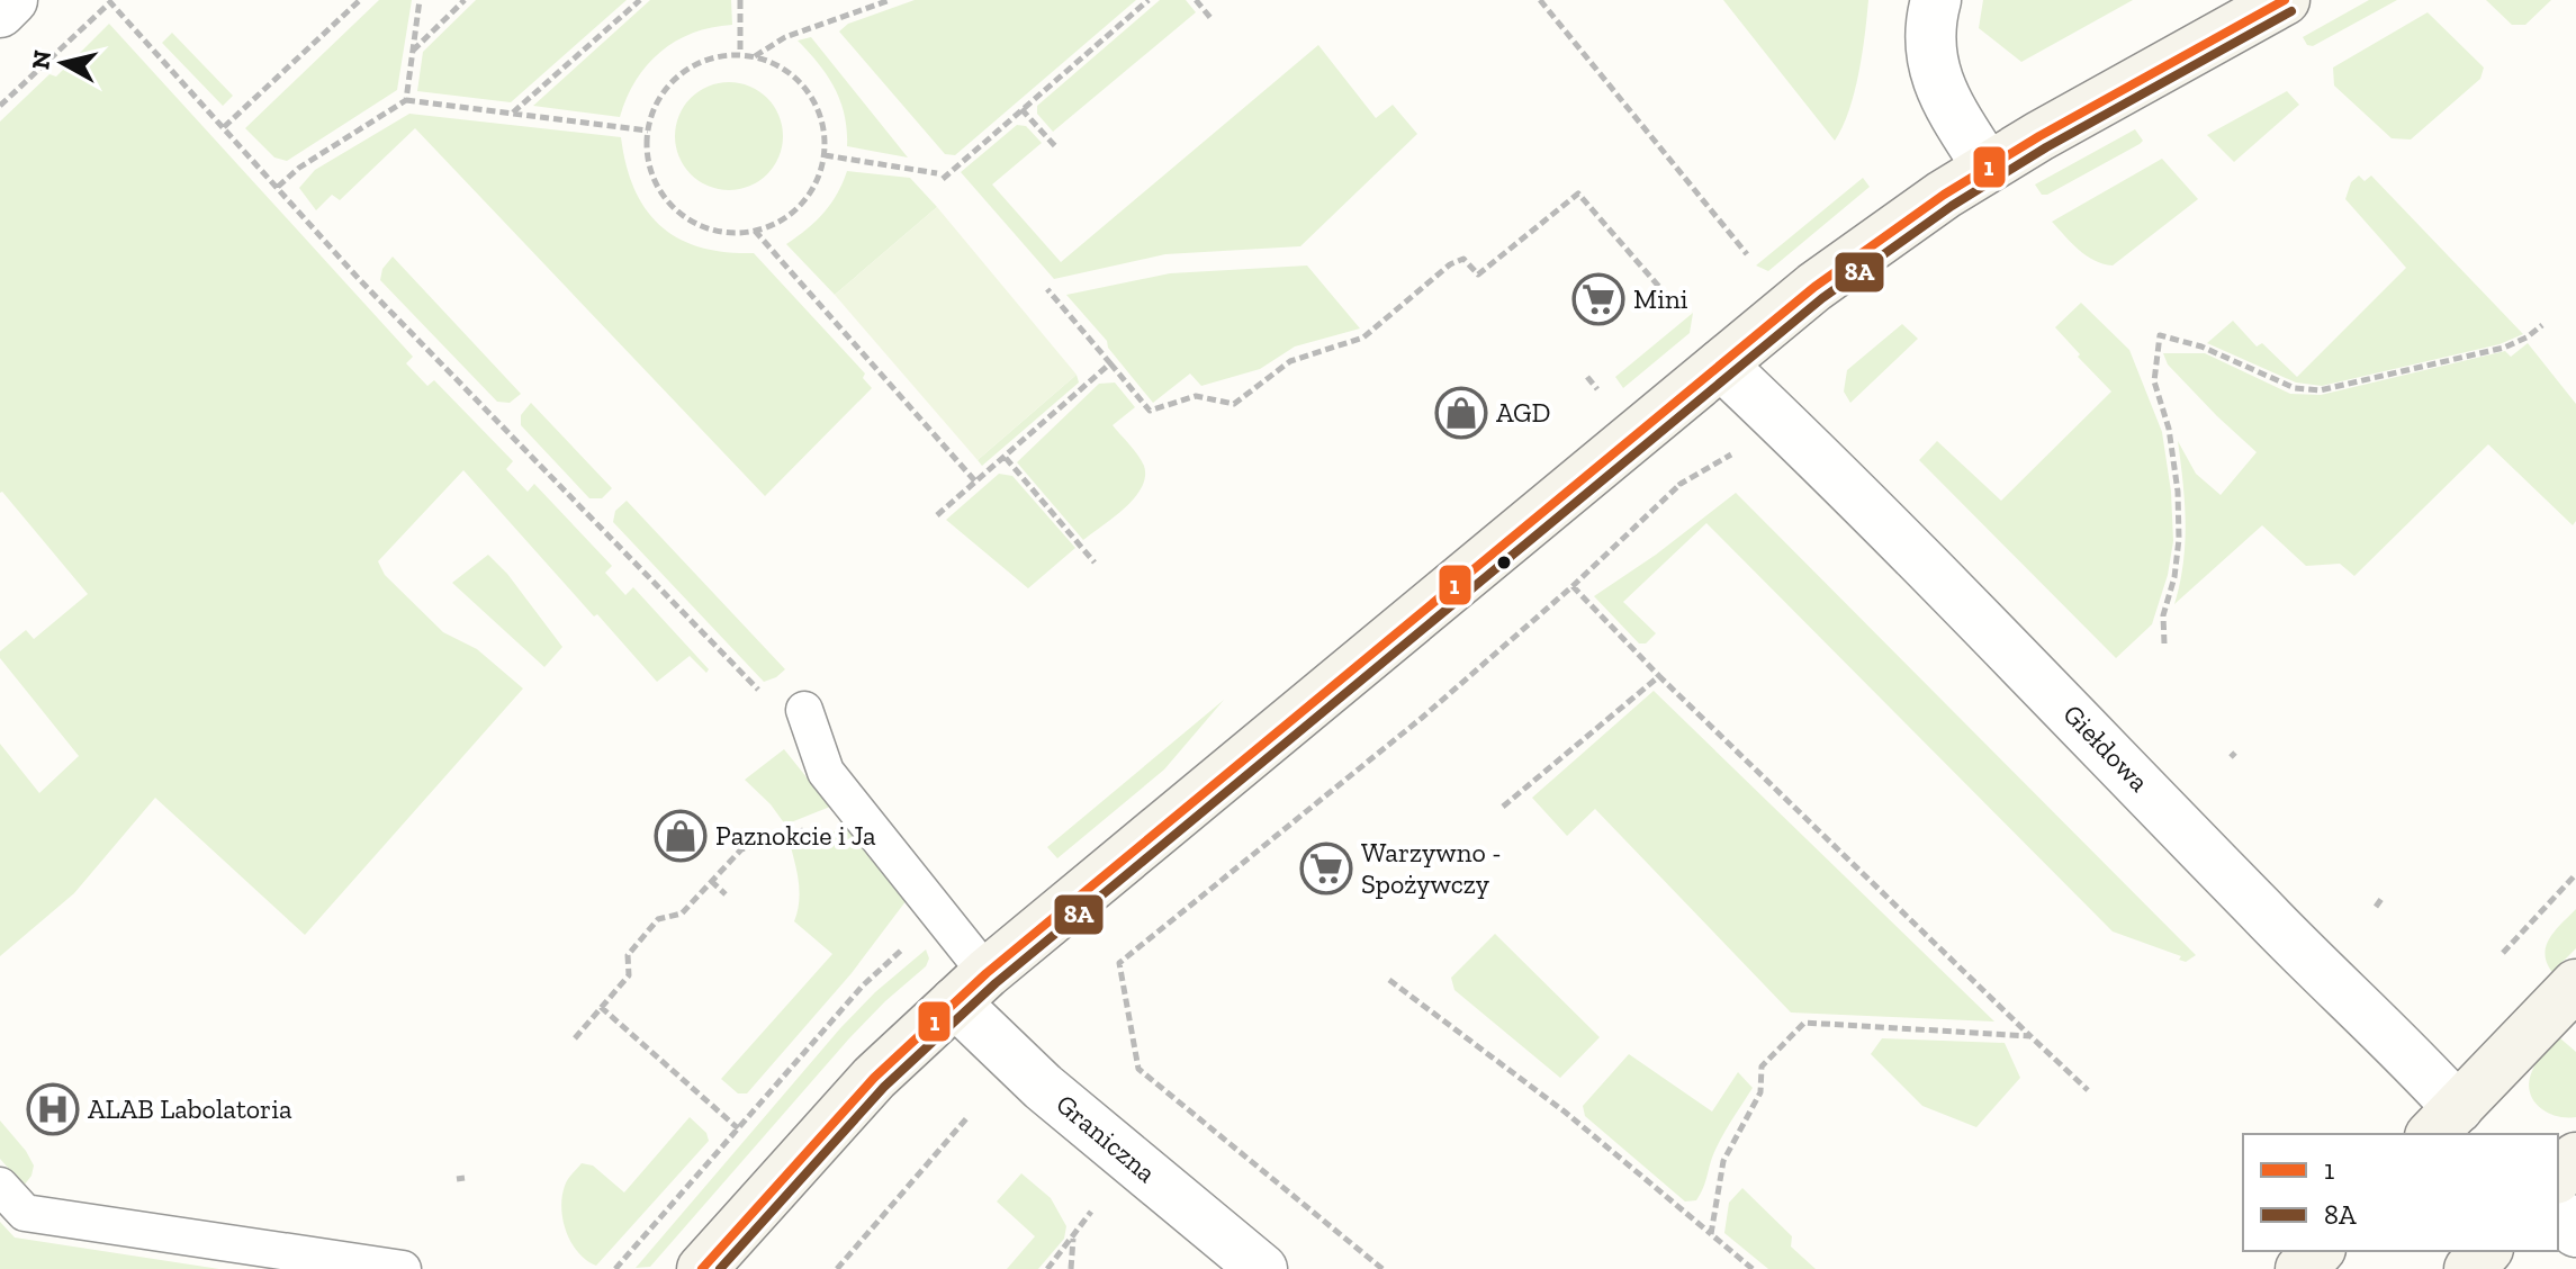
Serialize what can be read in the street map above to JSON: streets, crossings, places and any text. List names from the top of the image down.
{
  "streets": {
    "street": ["Giełdowa", "Graniczna"]
  },
  "places": {
    "supermarket": ["Mini", "Warzywno - Spożywczy"],
    "shop": ["AGD", "Paznokcie i Ja"],
    "hospital": ["ALAB Labolatoria"]
  },
  "lines": ["transit line 1", "transit line 8A"],
  "legend": ["1", "8A"],
  "north": "left"
}
